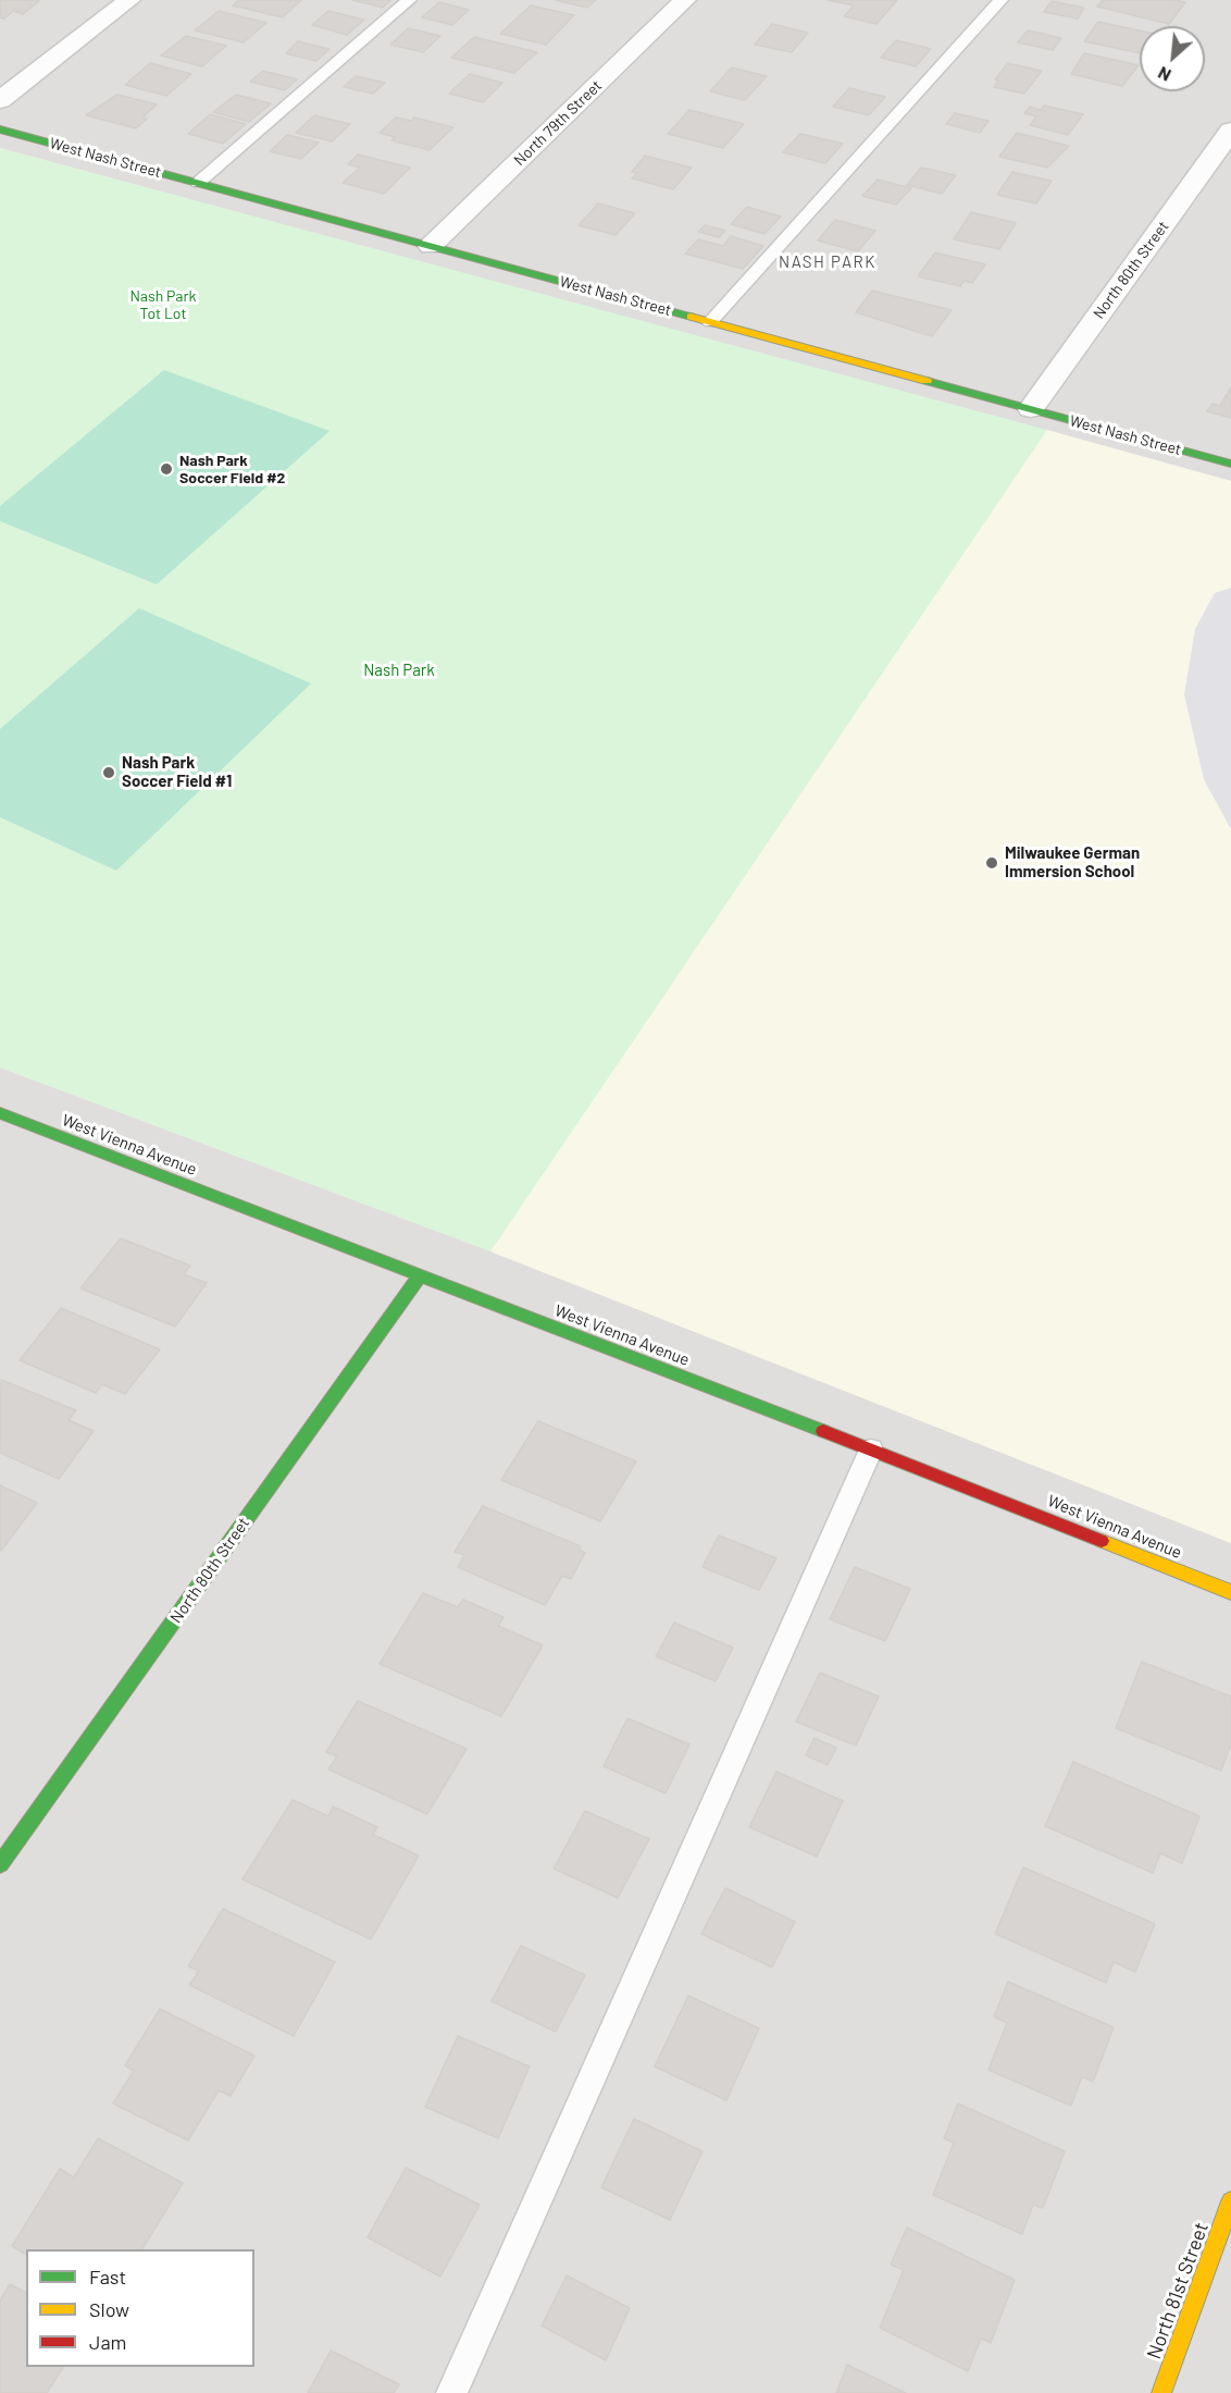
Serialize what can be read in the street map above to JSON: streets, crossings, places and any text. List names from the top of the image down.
{
  "streets": {
    "street": [
      "North 79th Street",
      "West Nash Street",
      "North 80th Street",
      "West Vienna Avenue",
      "North 81st Street"
    ]
  },
  "crossings": [
    ["North 79th Street", "West Nash Street"],
    ["West Nash Street", "North 80th Street"],
    ["North 80th Street", "West Vienna Avenue"]
  ],
  "districts": ["NASH PARK"],
  "parks": ["Nash Park Tot Lot", "Nash Park"],
  "places": ["Nash Park Soccer Field #2", "Nash Park Soccer Field #1", "Milwaukee German Immersion School"],
  "legend": ["Fast", "Slow", "Jam"],
  "north": "bottom left"
}
